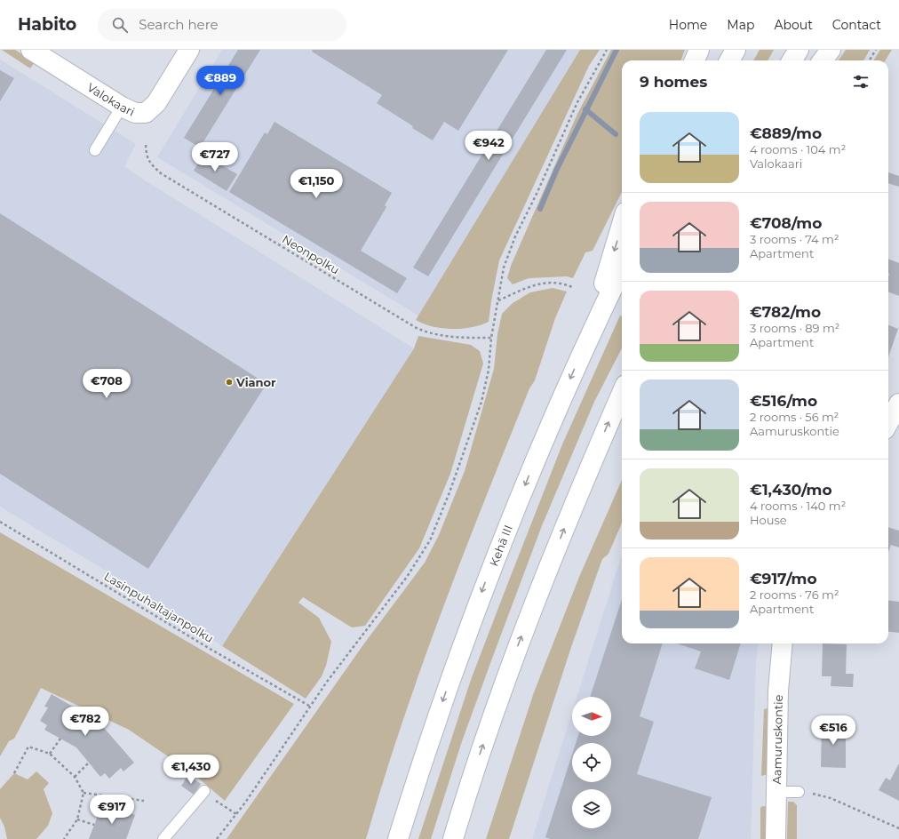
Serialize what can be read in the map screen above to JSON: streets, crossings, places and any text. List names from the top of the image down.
{
  "streets": {
    "main road": ["Valokaari", "Kehä III", "Aamuruskontie"],
    "path": ["Neonpolku", "Lasinpuhaltajanpolku"]
  },
  "places": ["Vianor"],
  "north": "right",
  "page": {
    "header": "Habito",
    "search": "Search here",
    "nav": [
      "Home",
      "Map",
      "About",
      "Contact"
    ],
    "heading": "9 homes",
    "price": [
      "€889",
      "€942",
      "€727",
      "€1,150",
      "€708",
      "€782",
      "€516",
      "€1,430",
      "€917"
    ],
    "list": [
      {
        "name": "€889/mo",
        "note": "4 rooms · 104 m² · Valokaari"
      },
      {
        "name": "€708/mo",
        "note": "3 rooms · 74 m² · Apartment"
      },
      {
        "name": "€782/mo",
        "note": "3 rooms · 89 m² · Apartment"
      },
      {
        "name": "€516/mo",
        "note": "2 rooms · 56 m² · Aamuruskontie"
      },
      {
        "name": "€1,430/mo",
        "note": "4 rooms · 140 m² · House"
      },
      {
        "name": "€917/mo",
        "note": "2 rooms · 76 m² · Apartment"
      }
    ]
  }
}
